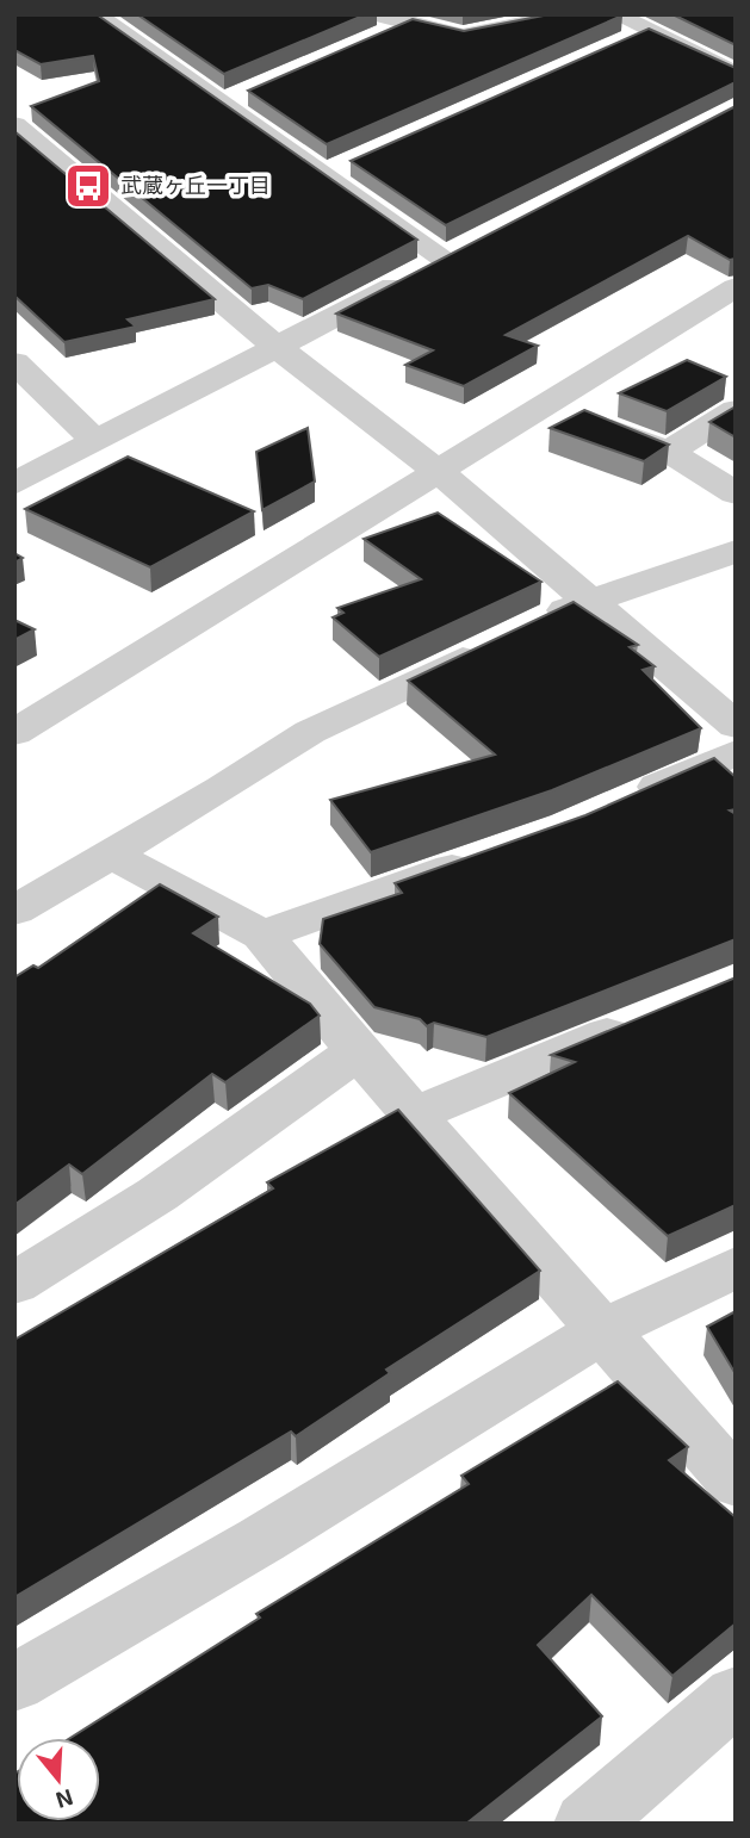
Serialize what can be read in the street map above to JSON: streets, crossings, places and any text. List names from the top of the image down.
{
  "places": {
    "bus stop": ["武蔵ヶ丘一丁目"]
  },
  "north": "bottom"
}
